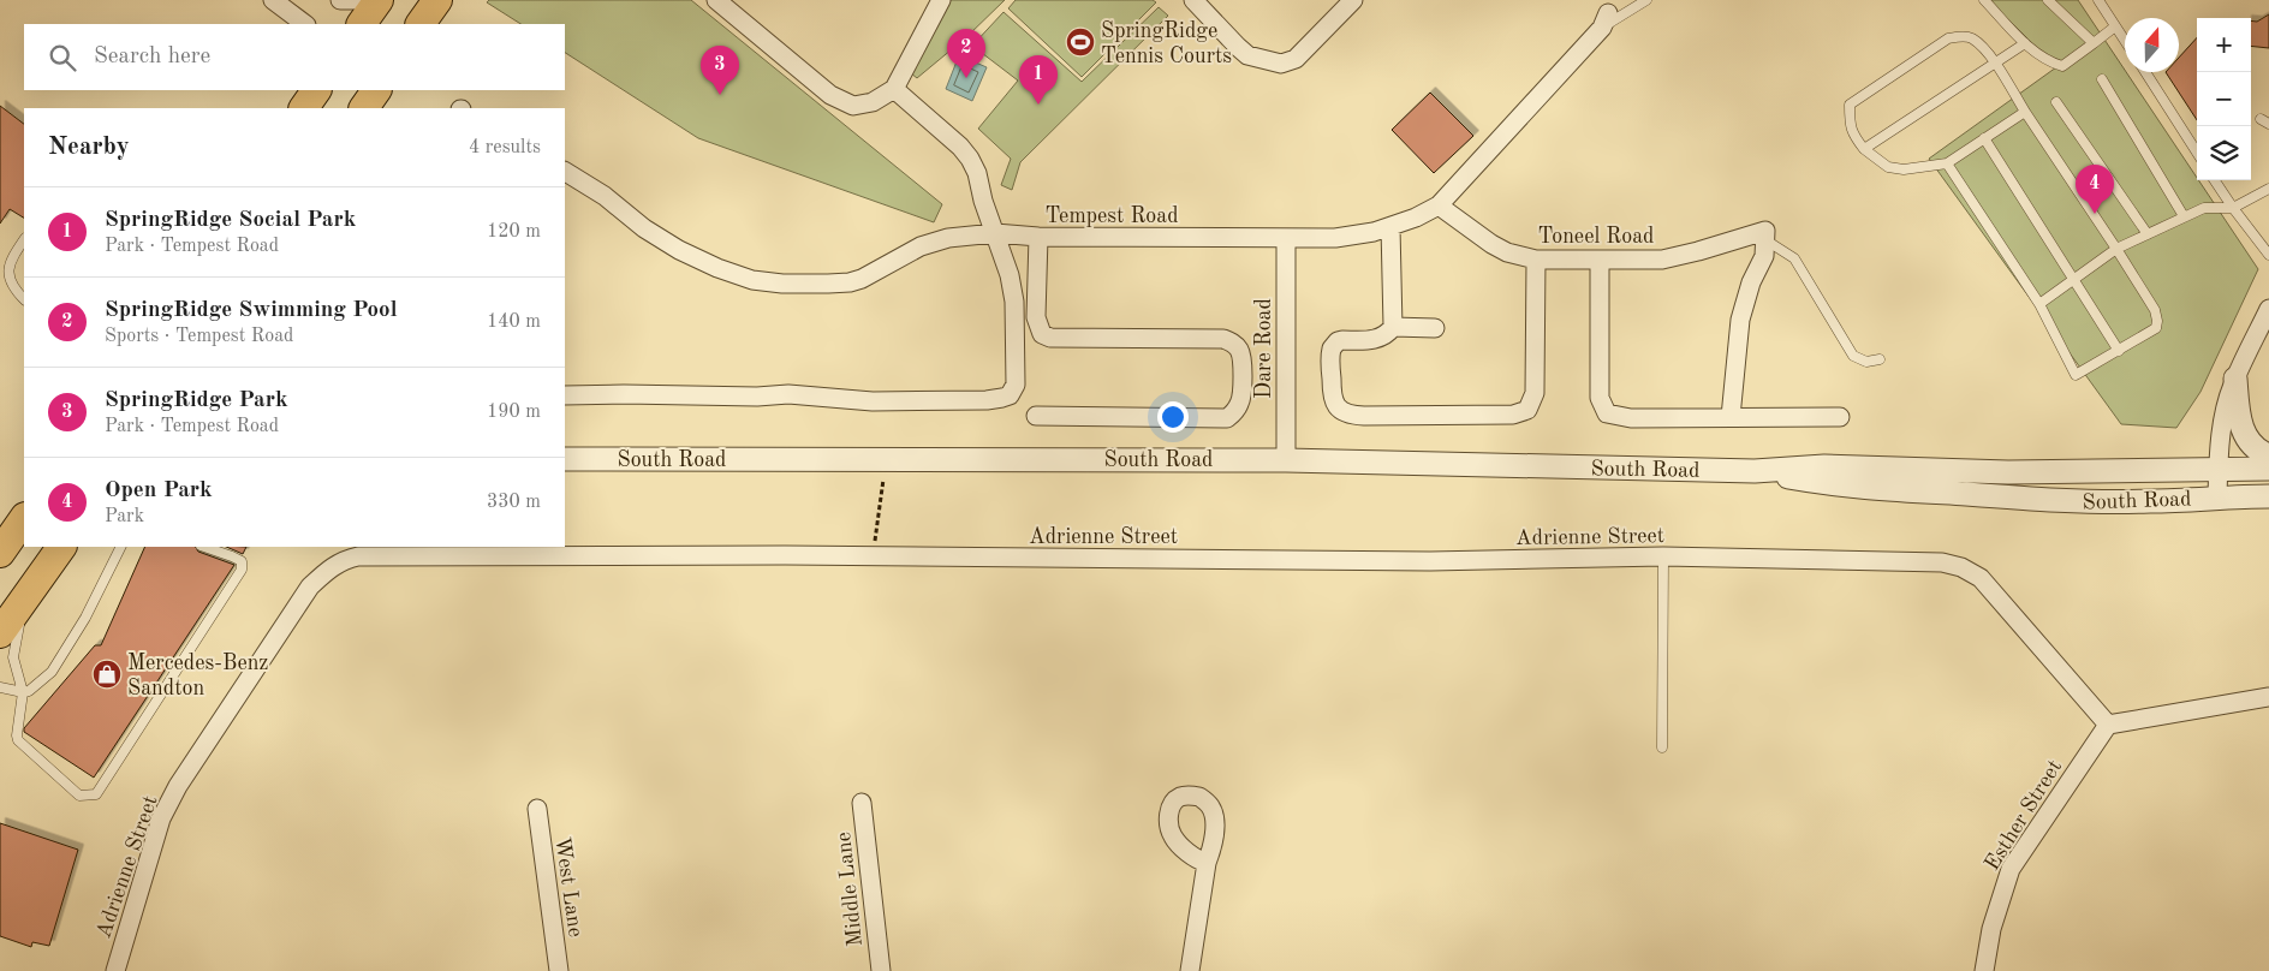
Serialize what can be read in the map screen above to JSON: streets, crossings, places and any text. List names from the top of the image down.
{
  "streets": {
    "street": [
      "Tempest Road",
      "Toneel Road",
      "Dare Road",
      "South Road",
      "Adrienne Street",
      "Esther Street",
      "West Lane",
      "Middle Lane"
    ]
  },
  "crossings": [
    ["Tempest Road", "Toneel Road"],
    ["Tempest Road", "Dare Road"],
    ["Dare Road", "South Road"],
    ["Adrienne Street", "Esther Street"]
  ],
  "places": {
    "sports": ["SpringRidge Tennis Courts"],
    "shop": ["Mercedes-Benz Sandton"]
  },
  "north": "top",
  "page": {
    "map_buttons": ["+", "−"],
    "search": "Search here",
    "pins": [
      "2",
      "3",
      "1",
      "4"
    ],
    "heading": ["Nearby", "4 results"],
    "list": [
      {
        "mark": "1",
        "name": "SpringRidge Social Park",
        "note": "Park · Tempest Road",
        "value": "120 m"
      },
      {
        "mark": "2",
        "name": "SpringRidge Swimming Pool",
        "note": "Sports · Tempest Road",
        "value": "140 m"
      },
      {
        "mark": "3",
        "name": "SpringRidge Park",
        "note": "Park · Tempest Road",
        "value": "190 m"
      },
      {
        "mark": "4",
        "name": "Open Park",
        "note": "Park",
        "value": "330 m"
      }
    ]
  }
}
